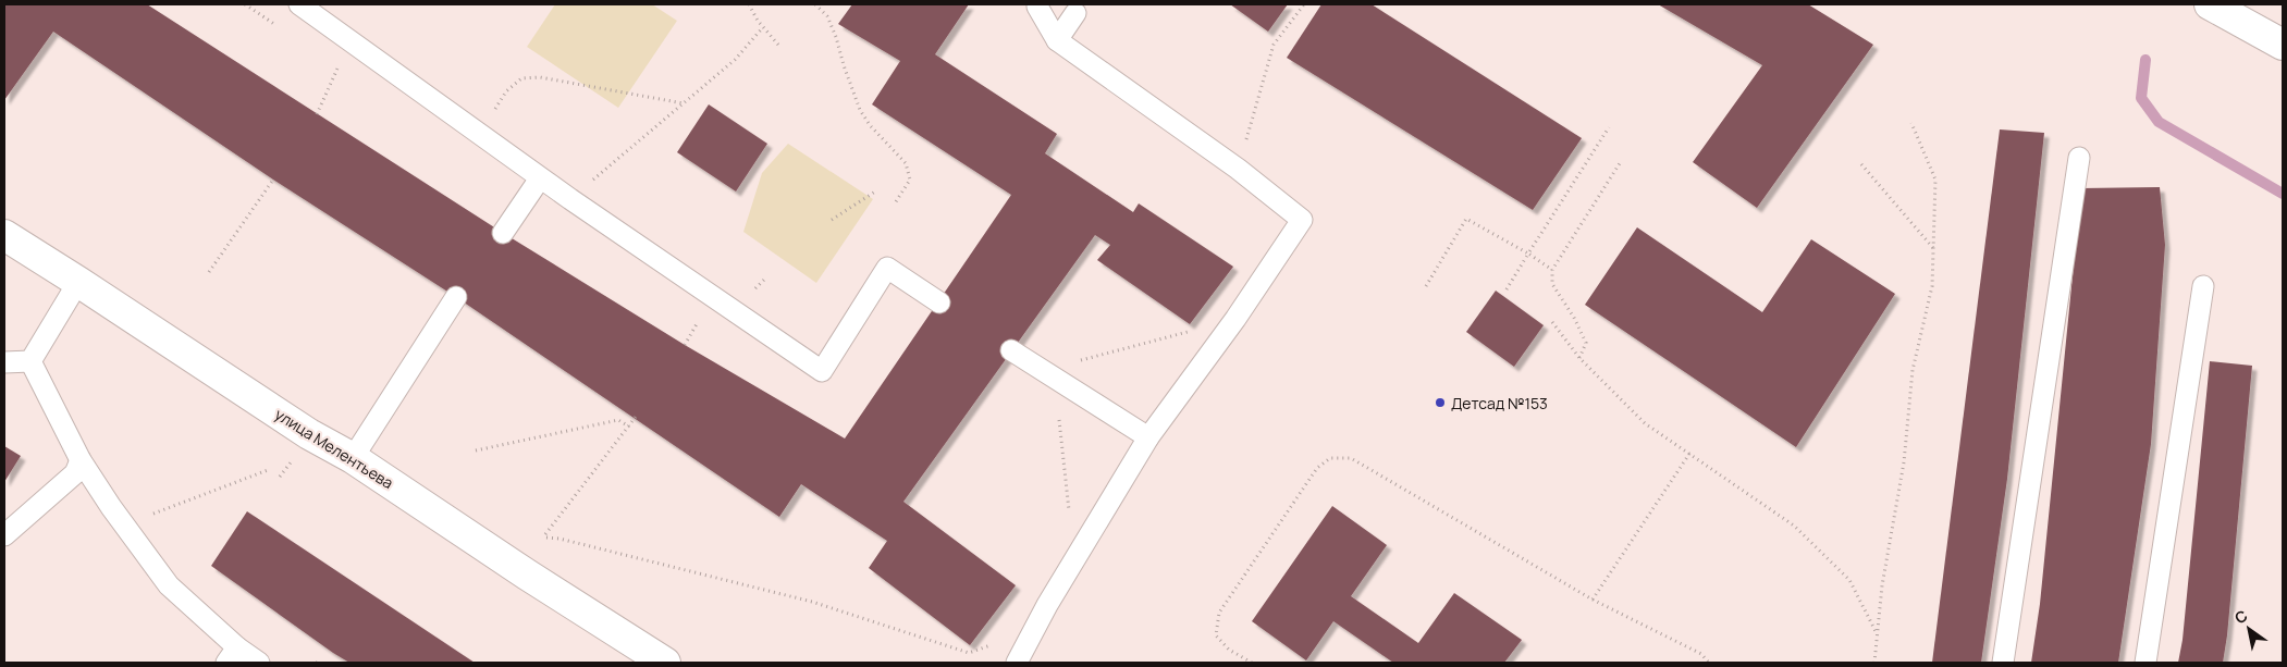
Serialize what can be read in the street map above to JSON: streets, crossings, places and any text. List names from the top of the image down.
{
  "streets": {
    "street": ["улица Мелентьева"]
  },
  "places": ["Детсад №153"],
  "north": "top left"
}
